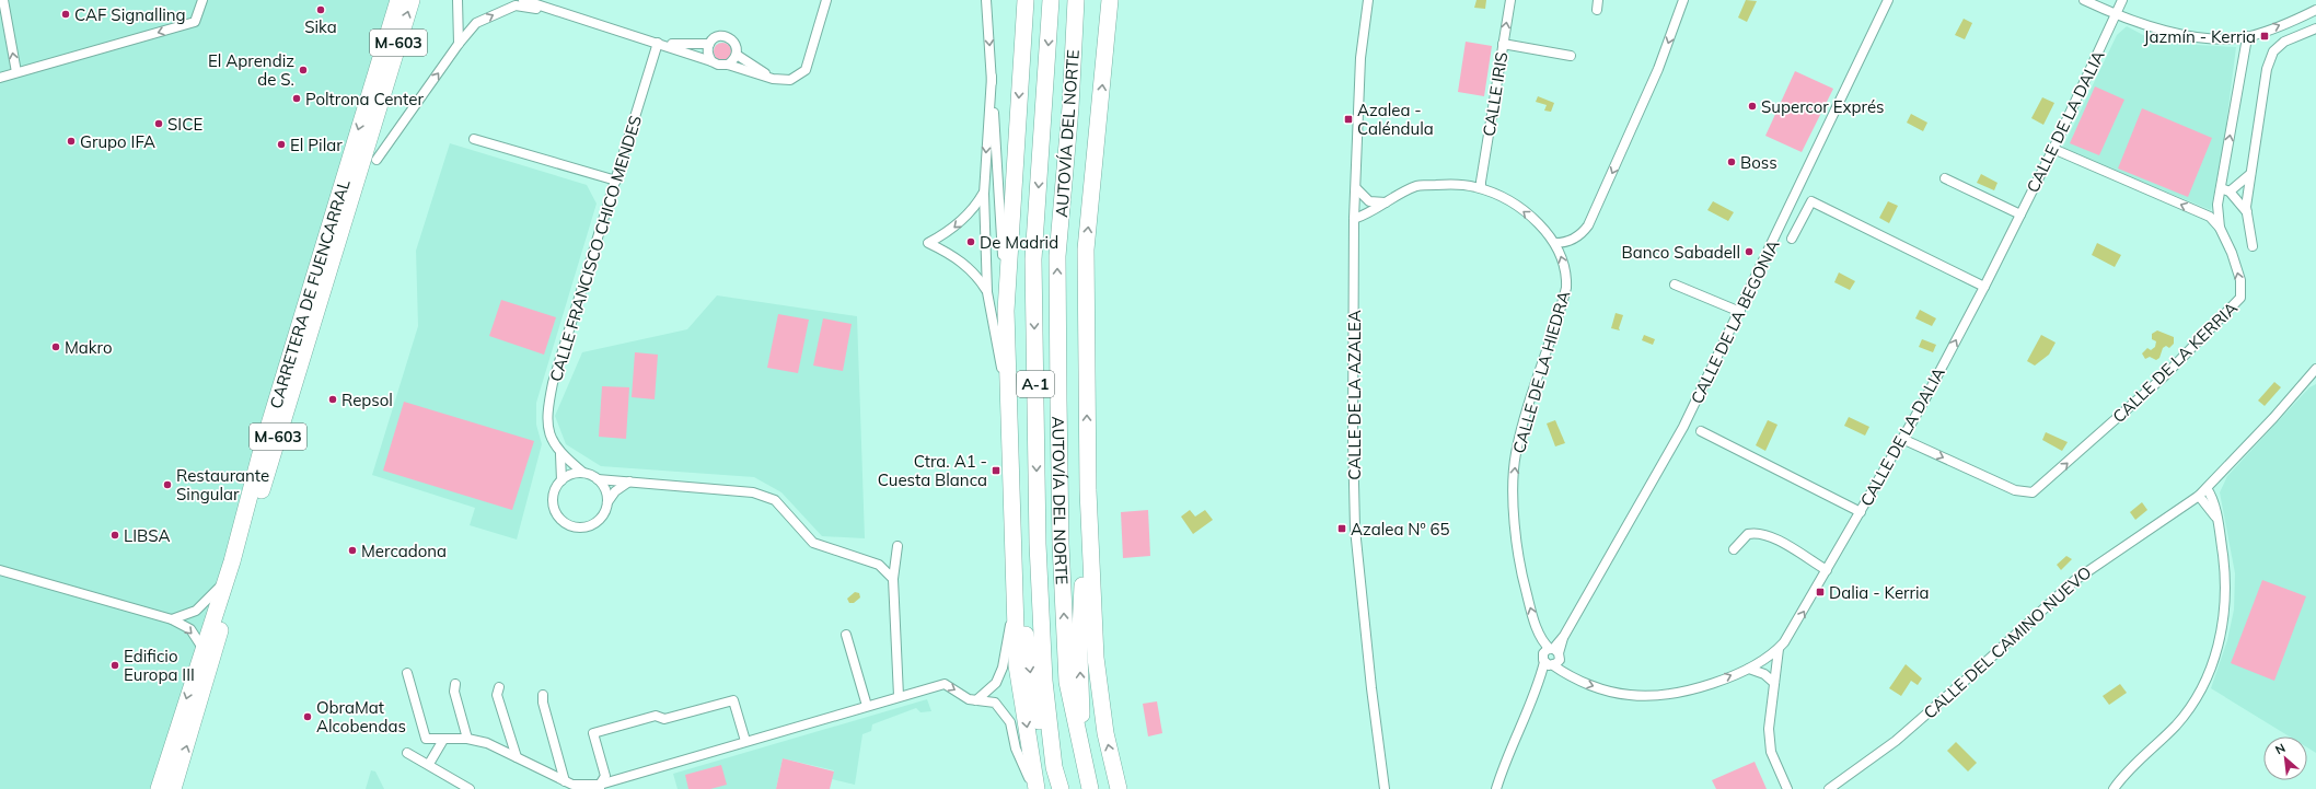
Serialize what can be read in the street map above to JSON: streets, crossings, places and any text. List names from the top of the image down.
{
  "streets": {
    "highway": [
      "M-603",
      "AUTOVÍA DEL NORTE",
      "CARRETERA DE FUENCARRAL",
      "A-1"
    ],
    "street": [
      "CALLE IRIS",
      "CALLE DE LA DALIA",
      "CALLE FRANCISCO CHICO MENDES",
      "CALLE DE LA BEGONIA",
      "CALLE DE LA KERRIA",
      "CALLE DE LA HIEDRA",
      "CALLE DE LA AZALEA",
      "CALLE DEL CAMINO NUEVO"
    ]
  },
  "crossings": [
    ["CALLE IRIS", "CALLE DE LA HIEDRA"],
    ["CALLE DE LA DALIA", "CALLE DE LA KERRIA"],
    ["CALLE DE LA BEGONIA", "CALLE DE LA HIEDRA"],
    ["CALLE DE LA HIEDRA", "CALLE DE LA AZALEA"]
  ],
  "one_way": ["CALLE DE LA DALIA", "CALLE DE LA HIEDRA"],
  "places": {
    "other": [
      "Sika",
      "CAF Signalling",
      "El Aprendiz de S.",
      "Poltrona Center",
      "Supercor Exprés",
      "SICE",
      "Grupo IFA",
      "El Pilar",
      "Boss",
      "De Madrid",
      "Banco Sabadell",
      "Makro",
      "Repsol",
      "Restaurante Singular",
      "LIBSA",
      "Mercadona",
      "Edificio Europa III",
      "ObraMat Alcobendas"
    ],
    "transit": [
      "Jazmín - Kerria",
      "Azalea - Caléndula",
      "Ctra. A1 - Cuesta Blanca",
      "Azalea Nº 65",
      "Dalia - Kerria"
    ]
  },
  "north": "top left"
}
